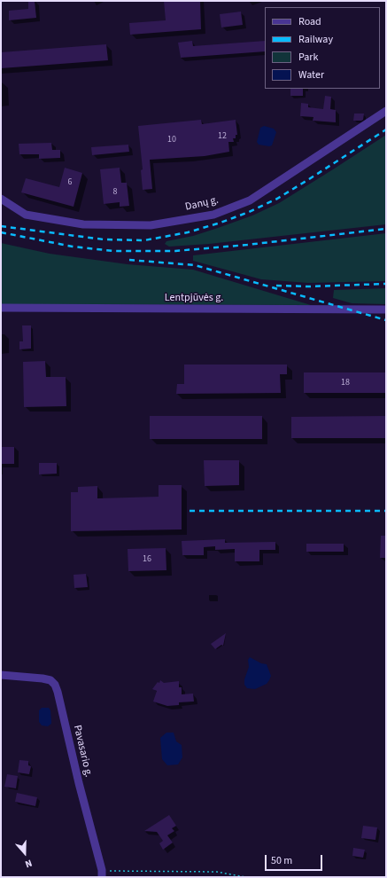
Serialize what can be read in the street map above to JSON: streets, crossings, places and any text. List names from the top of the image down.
{
  "streets": {
    "street": ["Danų g.", "Lentpjūvės g.", "Pavasario g."]
  },
  "house_numbers": [
    "12",
    "10",
    "6",
    "8",
    "18",
    "16"
  ],
  "legend": [
    "Road",
    "Railway",
    "Park",
    "Water"
  ],
  "scale_bar": "50 m",
  "north": "bottom"
}
